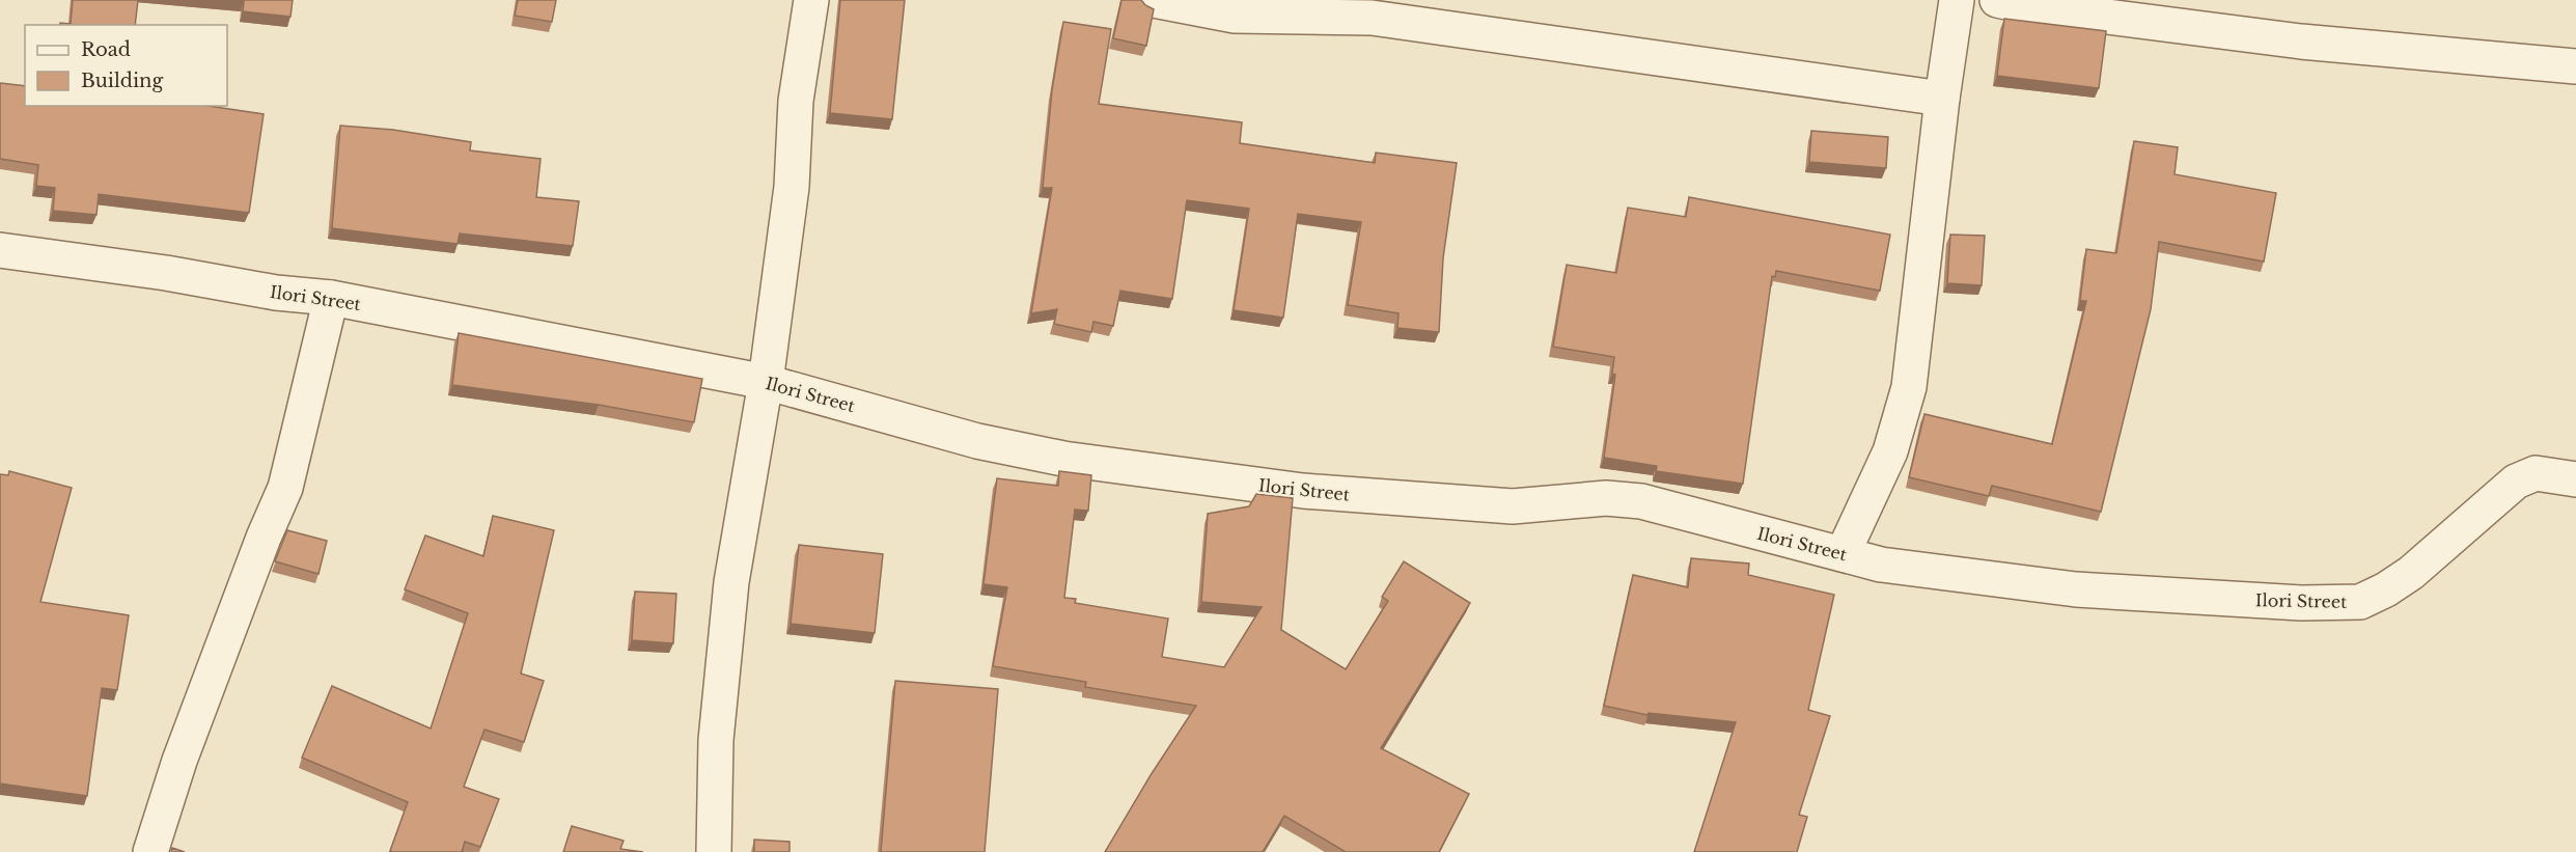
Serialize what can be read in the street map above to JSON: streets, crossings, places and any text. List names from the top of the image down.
{
  "streets": {
    "street": ["Ilori Street"]
  },
  "legend": ["Road", "Building"]
}
